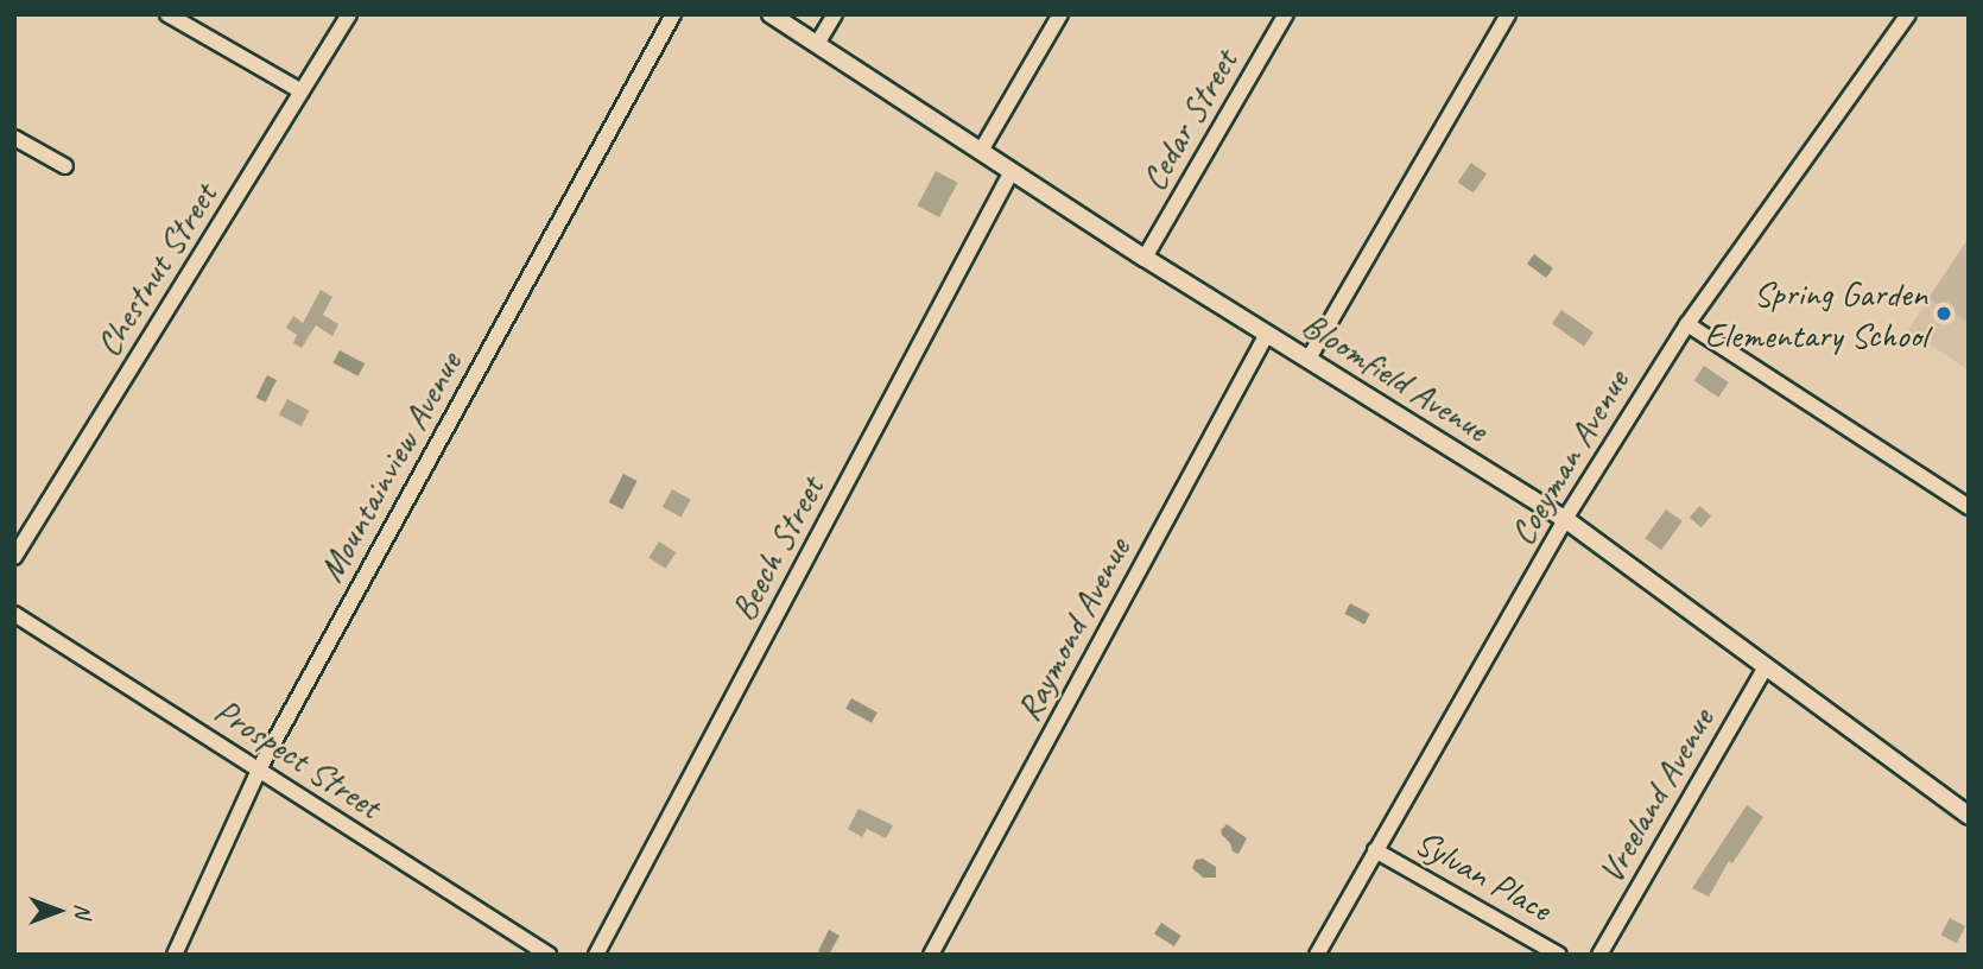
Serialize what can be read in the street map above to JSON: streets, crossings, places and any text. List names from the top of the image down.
{
  "streets": {
    "street": [
      "Cedar Street",
      "Chestnut Street",
      "Bloomfield Avenue",
      "Coeyman Avenue",
      "Mountainview Avenue",
      "Beech Street",
      "Raymond Avenue",
      "Prospect Street",
      "Vreeland Avenue",
      "Sylvan Place"
    ]
  },
  "crossings": [
    ["Cedar Street", "Bloomfield Avenue"],
    ["Bloomfield Avenue", "Coeyman Avenue"],
    ["Bloomfield Avenue", "Beech Street"],
    ["Bloomfield Avenue", "Raymond Avenue"],
    ["Bloomfield Avenue", "Vreeland Avenue"],
    ["Coeyman Avenue", "Sylvan Place"],
    ["Mountainview Avenue", "Prospect Street"]
  ],
  "places": ["Spring Garden Elementary School"],
  "north": "right"
}
